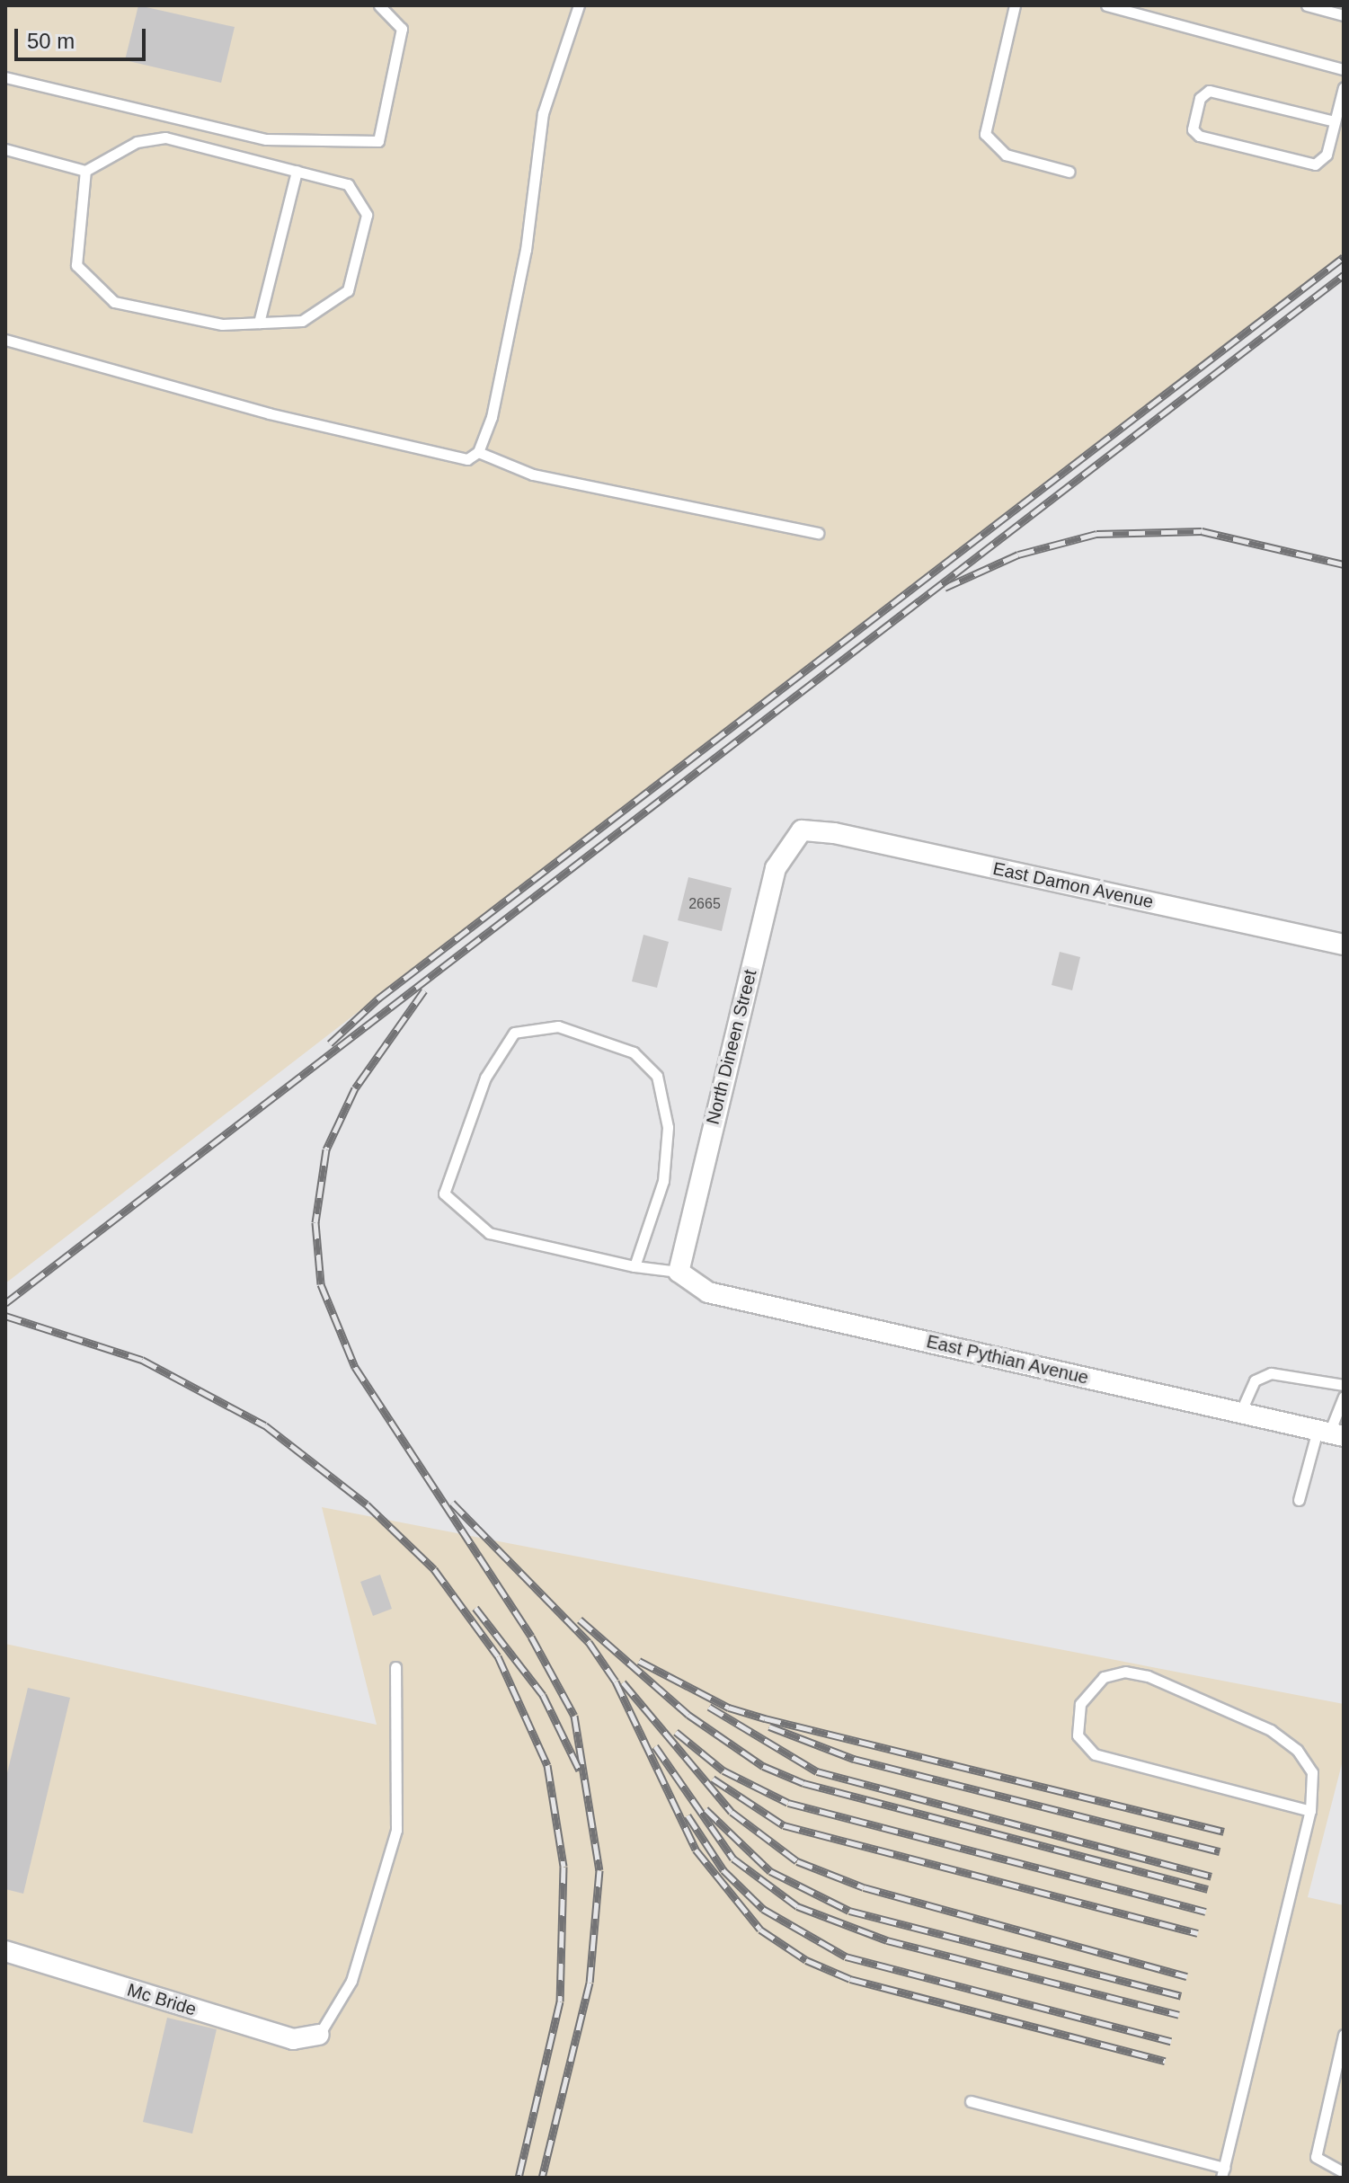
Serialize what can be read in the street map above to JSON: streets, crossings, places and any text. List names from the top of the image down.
{
  "streets": {
    "street": [
      "East Damon Avenue",
      "North Dineen Street",
      "East Pythian Avenue",
      "Mc Bride"
    ]
  },
  "crossings": [
    ["East Damon Avenue", "North Dineen Street"],
    ["North Dineen Street", "East Pythian Avenue"]
  ],
  "house_numbers": ["2665"],
  "scale_bar": "50 m"
}
